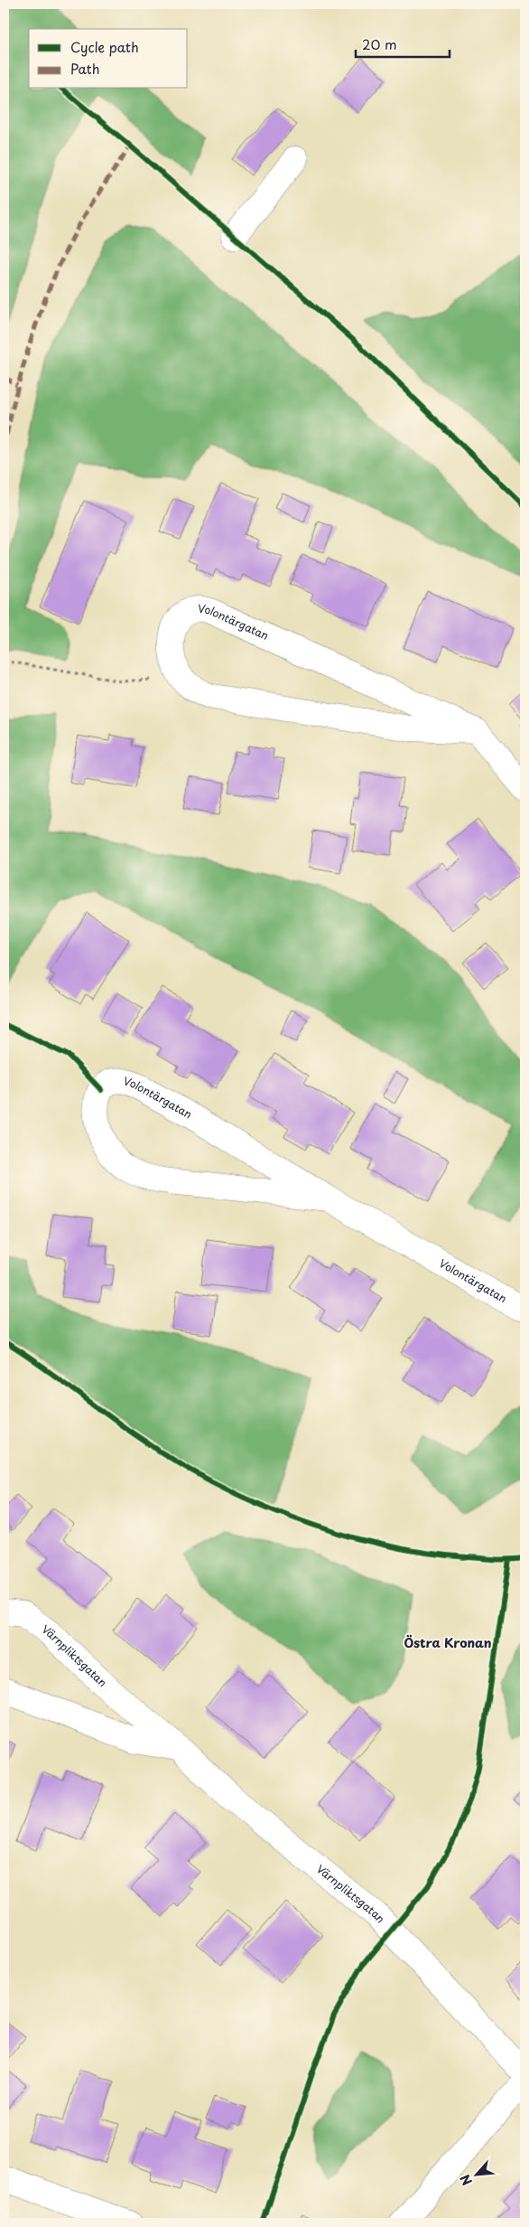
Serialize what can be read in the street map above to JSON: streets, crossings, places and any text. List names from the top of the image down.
{
  "streets": {
    "street": ["Volontärgatan", "Värnpliktsgatan"]
  },
  "districts": ["Östra Kronan"],
  "legend": ["Cycle path", "Path"],
  "scale_bar": "20 m",
  "north": "bottom left"
}
